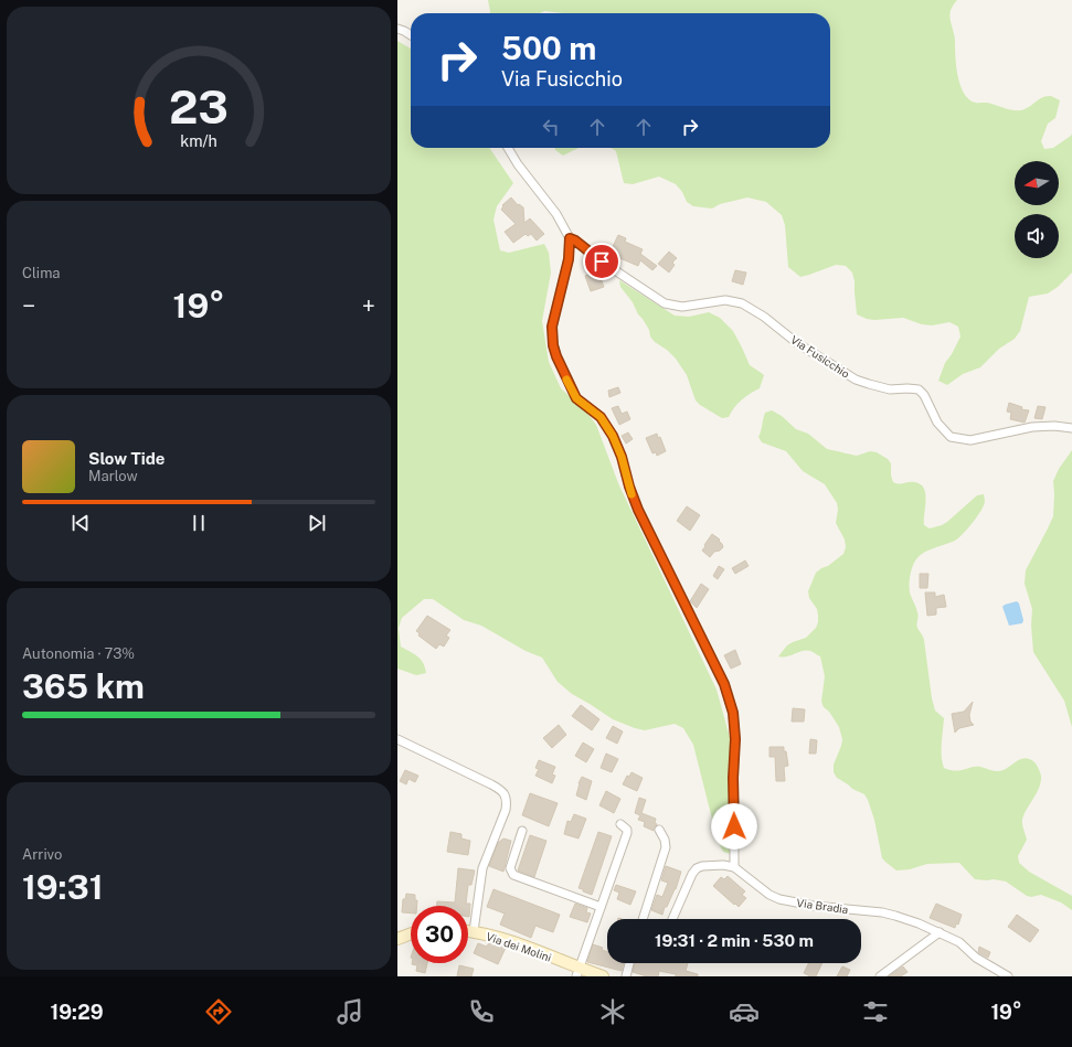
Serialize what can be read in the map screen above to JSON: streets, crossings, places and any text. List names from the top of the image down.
{
  "streets": {
    "street": ["Via Fusicchio", "Via Bradia", "Via dei Molini"]
  },
  "north": "left",
  "page": {
    "turn": ["500 m", "Via Fusicchio"],
    "tile": [
      "Clima",
      ["Autonomia · 73%", "365 km"],
      ["Arrivo", "19:31"]
    ],
    "heat": ["−", "19°", "+"],
    "song": ["Slow Tide", "Marlow"],
    "limit": "30",
    "trip": "19:31 · 2 min · 530 m",
    "tabs": ["19:29", "19°"],
    "gauge": ["23", "km/h"]
  }
}
